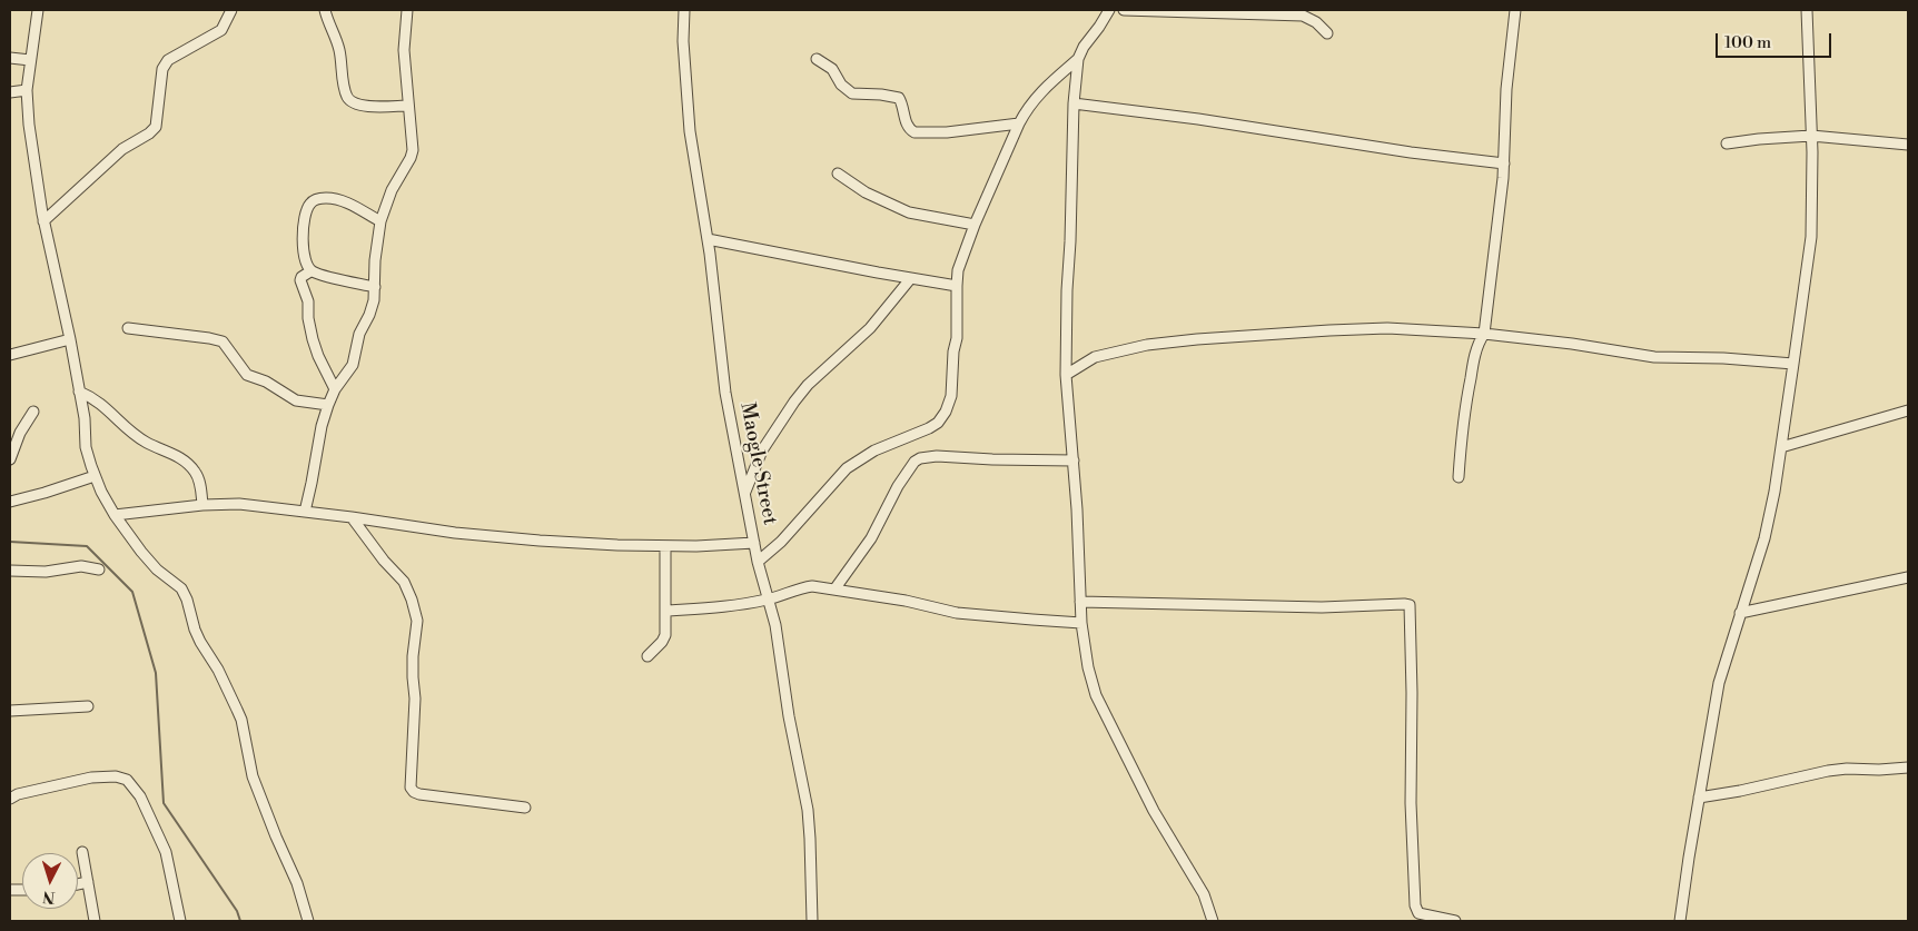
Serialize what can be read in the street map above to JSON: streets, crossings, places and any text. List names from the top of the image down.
{
  "streets": {
    "street": ["Maogle Street"]
  },
  "scale_bar": "100 m",
  "north": "bottom"
}
